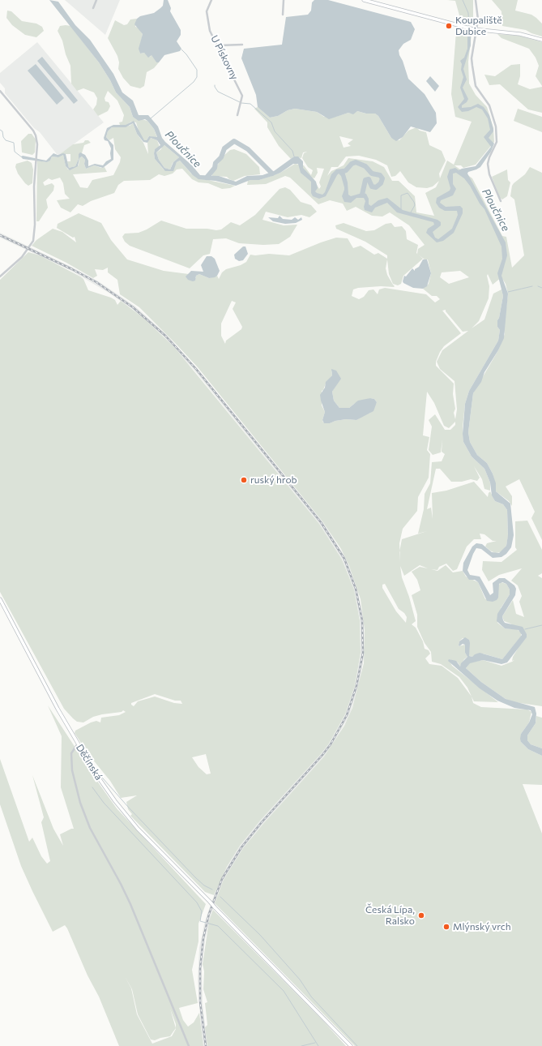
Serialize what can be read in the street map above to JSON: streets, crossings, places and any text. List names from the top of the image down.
{
  "streets": {
    "main road": ["Děčínská"],
    "street": ["U Pískovny"]
  },
  "water": ["Ploučnice"],
  "places": [
    "Koupaliště Dubice",
    "ruský hrob",
    "Česká Lípa, Ralsko",
    "Mlýnský vrch"
  ]
}
